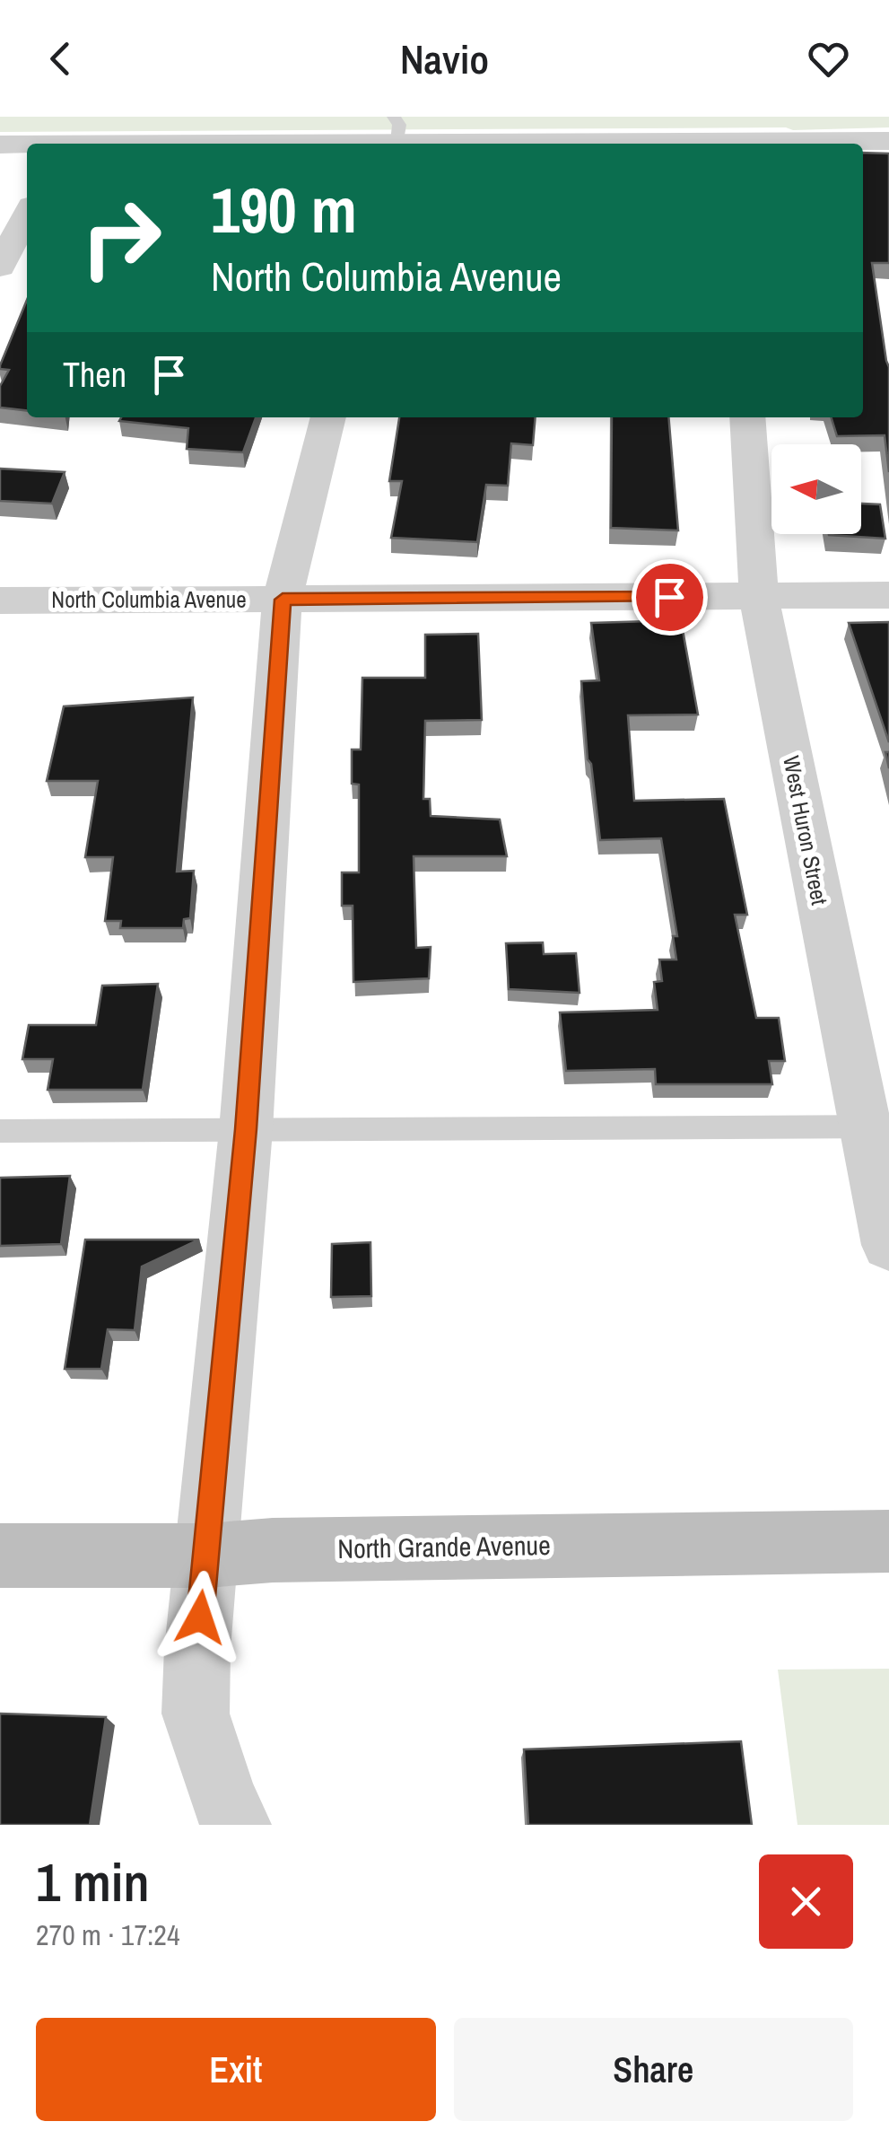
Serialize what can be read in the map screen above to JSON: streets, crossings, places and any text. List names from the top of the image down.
{
  "streets": {
    "main road": ["North Grande Avenue"],
    "street": ["North Columbia Avenue", "West Huron Street"]
  },
  "crossings": [
    ["North Columbia Avenue", "West Huron Street"]
  ],
  "north": "left",
  "page": {
    "header": "Navio",
    "turn": ["190 m", "North Columbia Avenue"],
    "then": "Then",
    "heading": ["1 min", "270 m · 17:24"],
    "buttons": ["Exit", "Share"]
  }
}
